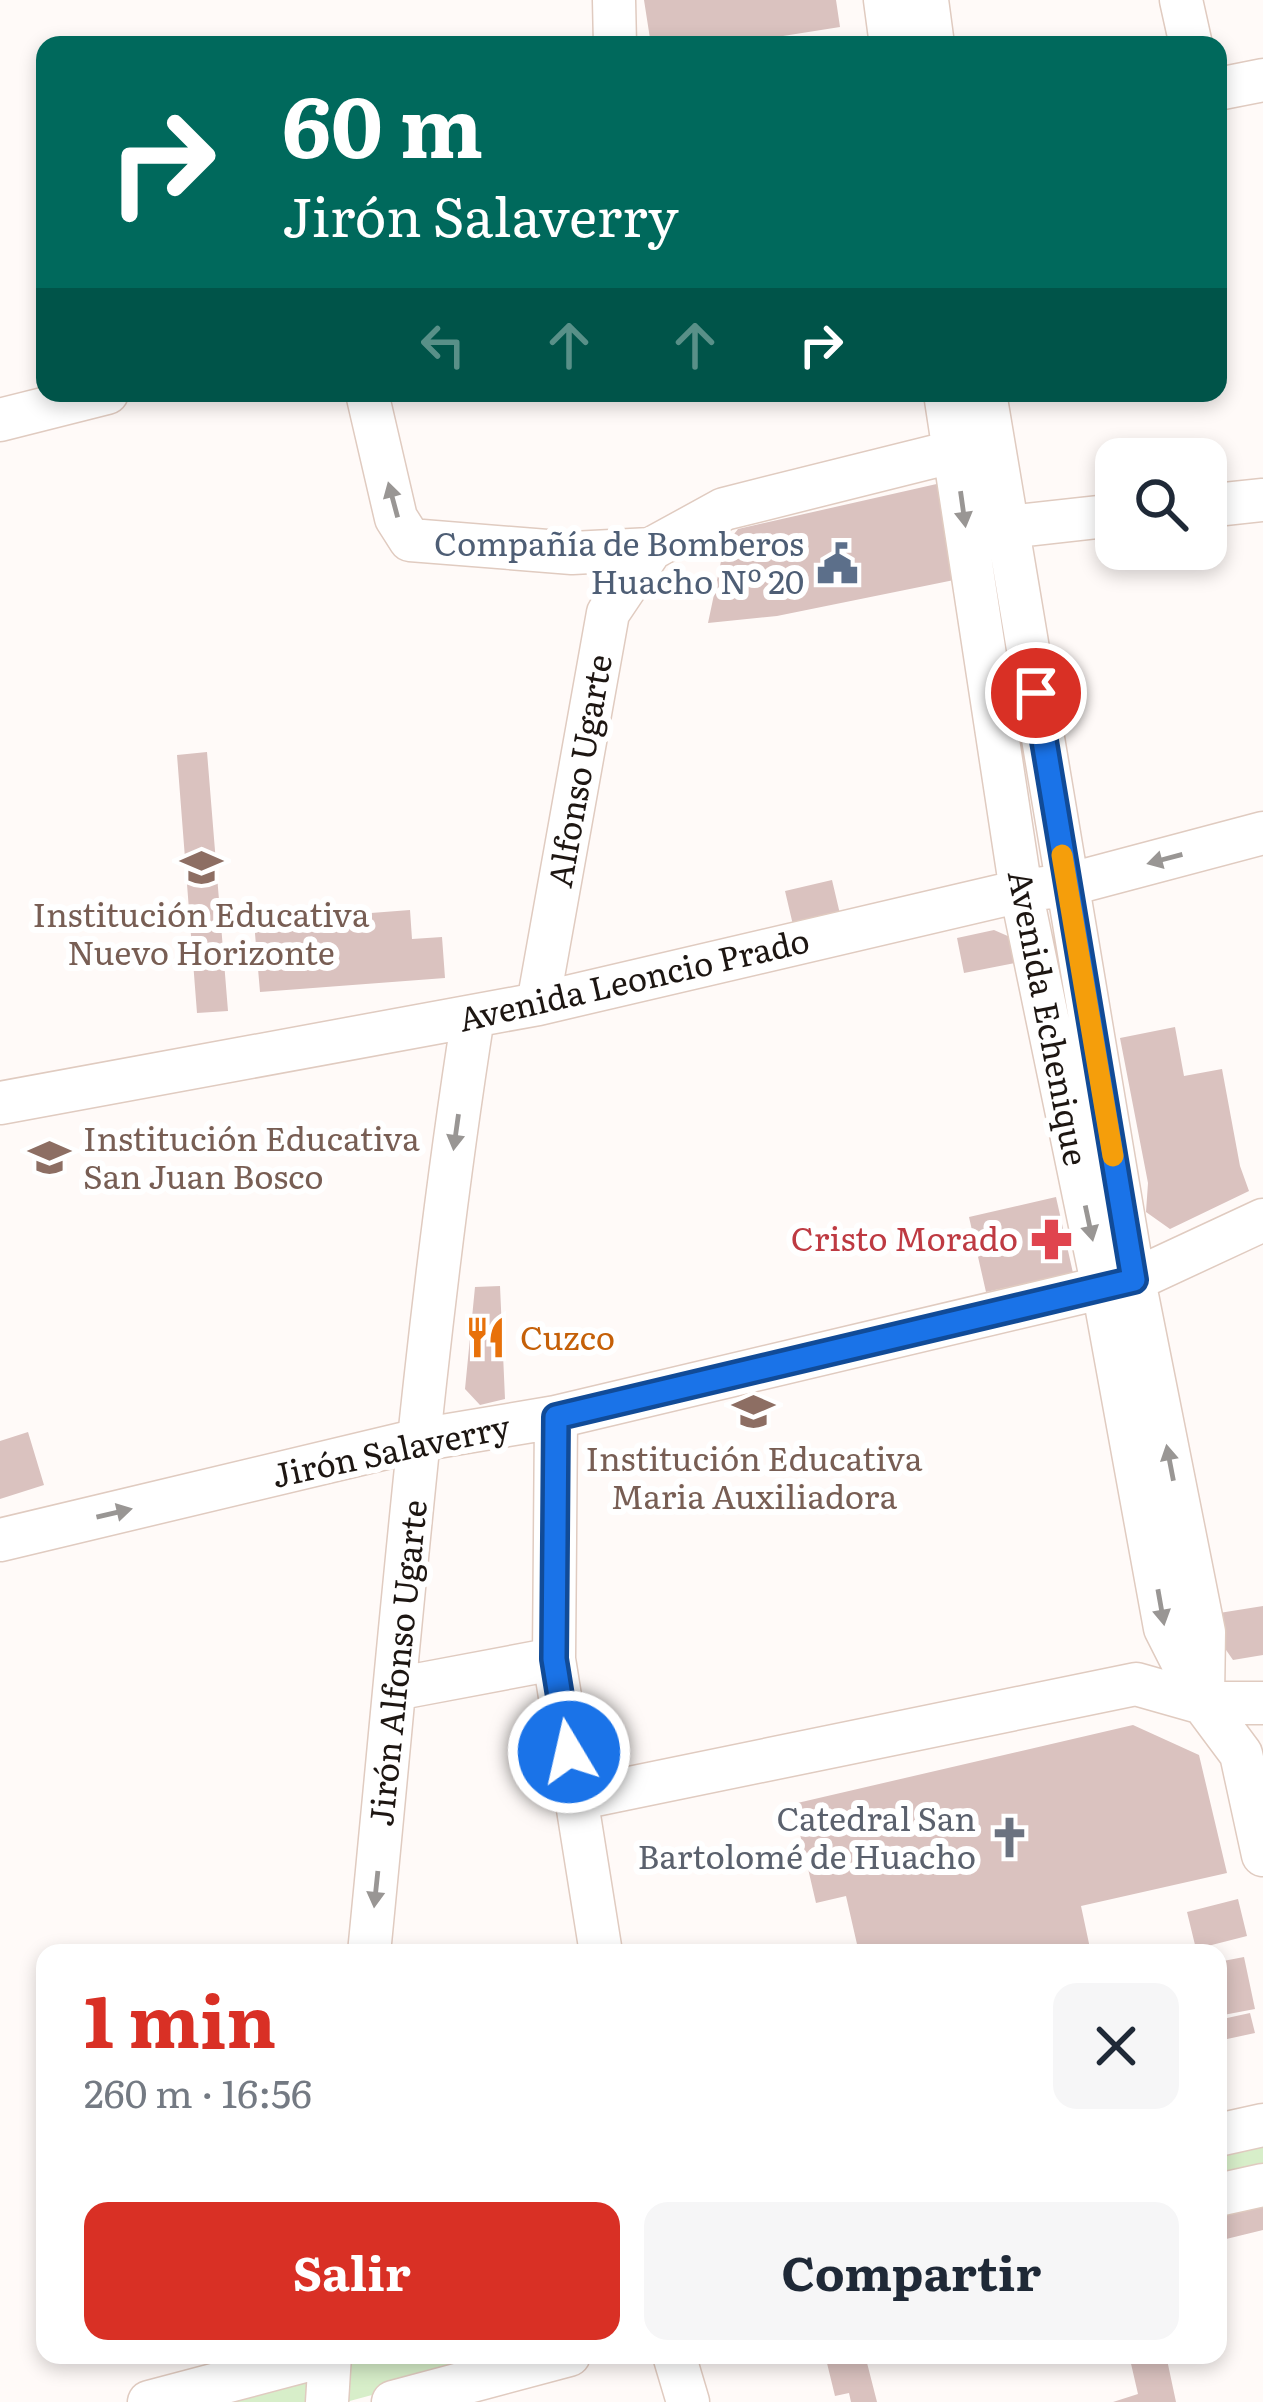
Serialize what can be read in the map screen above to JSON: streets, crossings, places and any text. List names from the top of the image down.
{
  "streets": {
    "street": [
      "Alfonso Ugarte",
      "Avenida Leoncio Prado",
      "Avenida Echenique",
      "Jirón Salaverry",
      "Jirón Alfonso Ugarte"
    ]
  },
  "crossings": [
    ["Alfonso Ugarte", "Avenida Leoncio Prado"],
    ["Avenida Leoncio Prado", "Avenida Echenique"],
    ["Avenida Leoncio Prado", "Jirón Alfonso Ugarte"],
    ["Avenida Echenique", "Jirón Salaverry"],
    ["Jirón Salaverry", "Jirón Alfonso Ugarte"]
  ],
  "places": {
    "public building": ["Compañía de Bomberos Huacho Nº 20"],
    "school or university": ["Institución Educativa Nuevo Horizonte", "Institución Educativa San Juan Bosco", "Institución Educativa Maria Auxiliadora"],
    "pharmacy": ["Cristo Morado"],
    "restaurant": ["Cuzco"],
    "church": ["Catedral San Bartolomé de Huacho"]
  },
  "page": {
    "turn": ["60 m", "Jirón Salaverry"],
    "heading": ["1 min", "260 m · 16:56"],
    "buttons": ["Salir", "Compartir"]
  }
}
